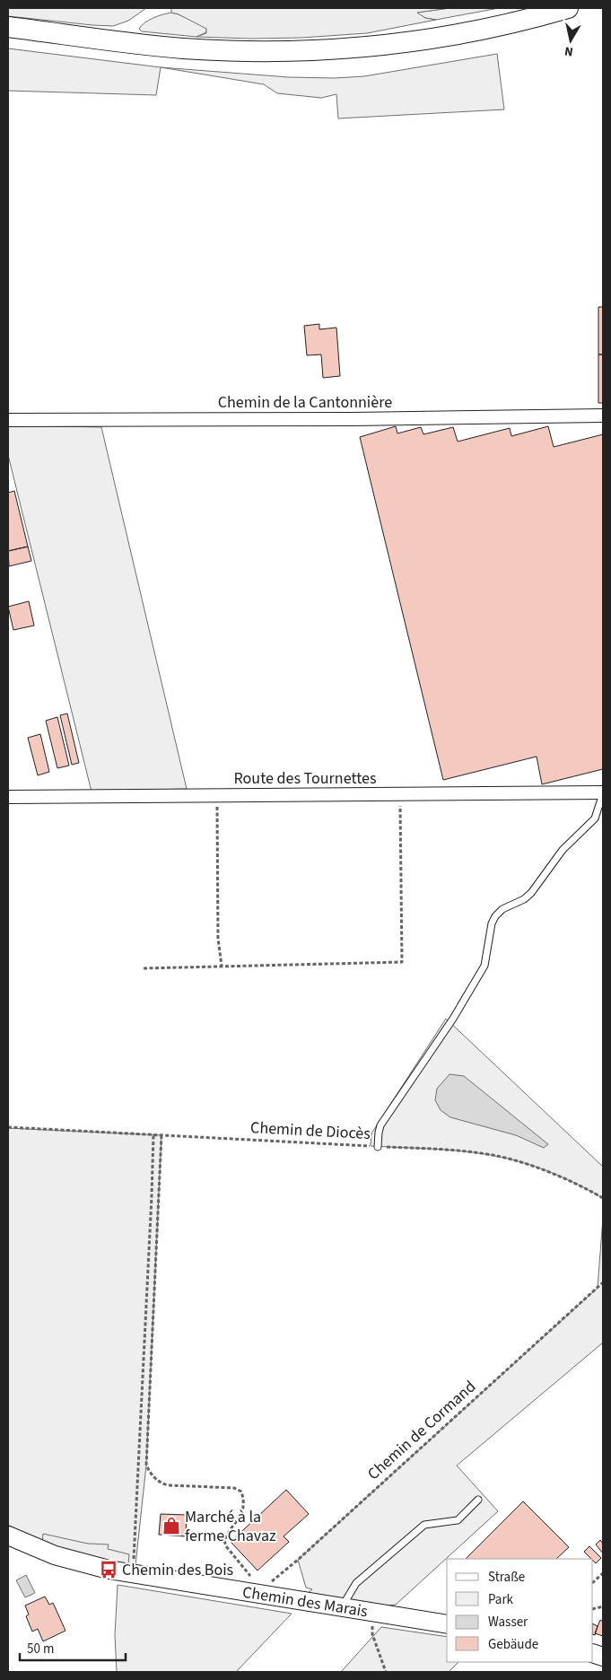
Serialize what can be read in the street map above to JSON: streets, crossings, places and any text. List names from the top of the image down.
{
  "streets": {
    "street": ["Chemin de la Cantonnière", "Route des Tournettes", "Chemin des Marais"],
    "path": ["Chemin de Diocès", "Chemin de Cormand"]
  },
  "crossings": [
    ["Chemin de Cormand", "Chemin des Marais"]
  ],
  "places": {
    "shop": ["Marché à la ferme Chavaz"],
    "bus stop": ["Chemin des Bois"]
  },
  "legend": [
    "Straße",
    "Park",
    "Wasser",
    "Gebäude"
  ],
  "scale_bar": "50 m",
  "north": "bottom"
}
